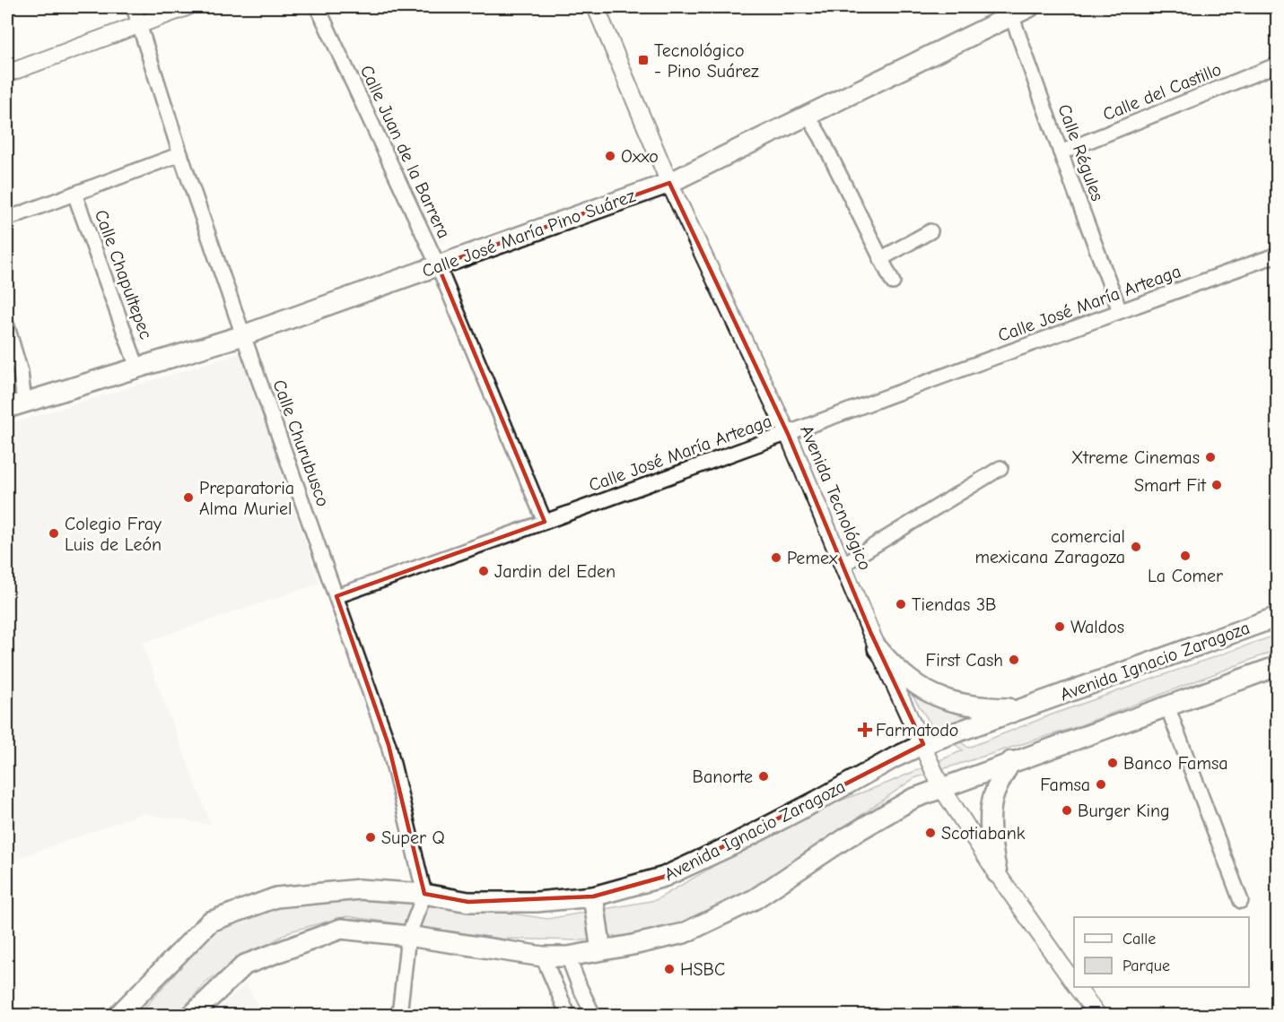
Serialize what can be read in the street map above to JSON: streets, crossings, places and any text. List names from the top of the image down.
{
  "streets": {
    "main road": ["Calle José María Pino Suárez", "Avenida Ignacio Zaragoza"],
    "street": [
      "Calle del Castillo",
      "Calle Juan de la Barrera",
      "Calle Régules",
      "Calle Chapultepec",
      "Calle José María Arteaga",
      "Calle Churubusco",
      "Avenida Tecnológico"
    ]
  },
  "crossings": [
    ["Calle del Castillo", "Calle Régules"],
    ["Calle Juan de la Barrera", "Calle José María Pino Suárez"],
    ["Calle Juan de la Barrera", "Calle José María Arteaga"],
    ["Calle Régules", "Calle José María Pino Suárez"],
    ["Calle Régules", "Calle José María Arteaga"],
    ["Calle José María Pino Suárez", "Calle Chapultepec"],
    ["Calle José María Pino Suárez", "Calle Churubusco"],
    ["Calle José María Pino Suárez", "Avenida Tecnológico"],
    ["Calle José María Arteaga", "Calle Churubusco"],
    ["Calle José María Arteaga", "Avenida Tecnológico"],
    ["Calle Churubusco", "Avenida Ignacio Zaragoza"],
    ["Avenida Tecnológico", "Avenida Ignacio Zaragoza"]
  ],
  "places": {
    "transit": ["Tecnológico - Pino Suárez"],
    "other": [
      "Oxxo",
      "Xtreme Cinemas",
      "Smart Fit",
      "Preparatoria Alma Muriel",
      "Colegio Fray Luis de León",
      "comercial mexicana Zaragoza",
      "La Comer",
      "Pemex",
      "Jardin del Eden",
      "Tiendas 3B",
      "Waldos",
      "First Cash",
      "Banco Famsa",
      "Banorte",
      "Famsa",
      "Burger King",
      "Scotiabank",
      "Super Q",
      "HSBC"
    ],
    "health": ["Farmatodo"]
  },
  "legend": ["Calle", "Parque"]
}
